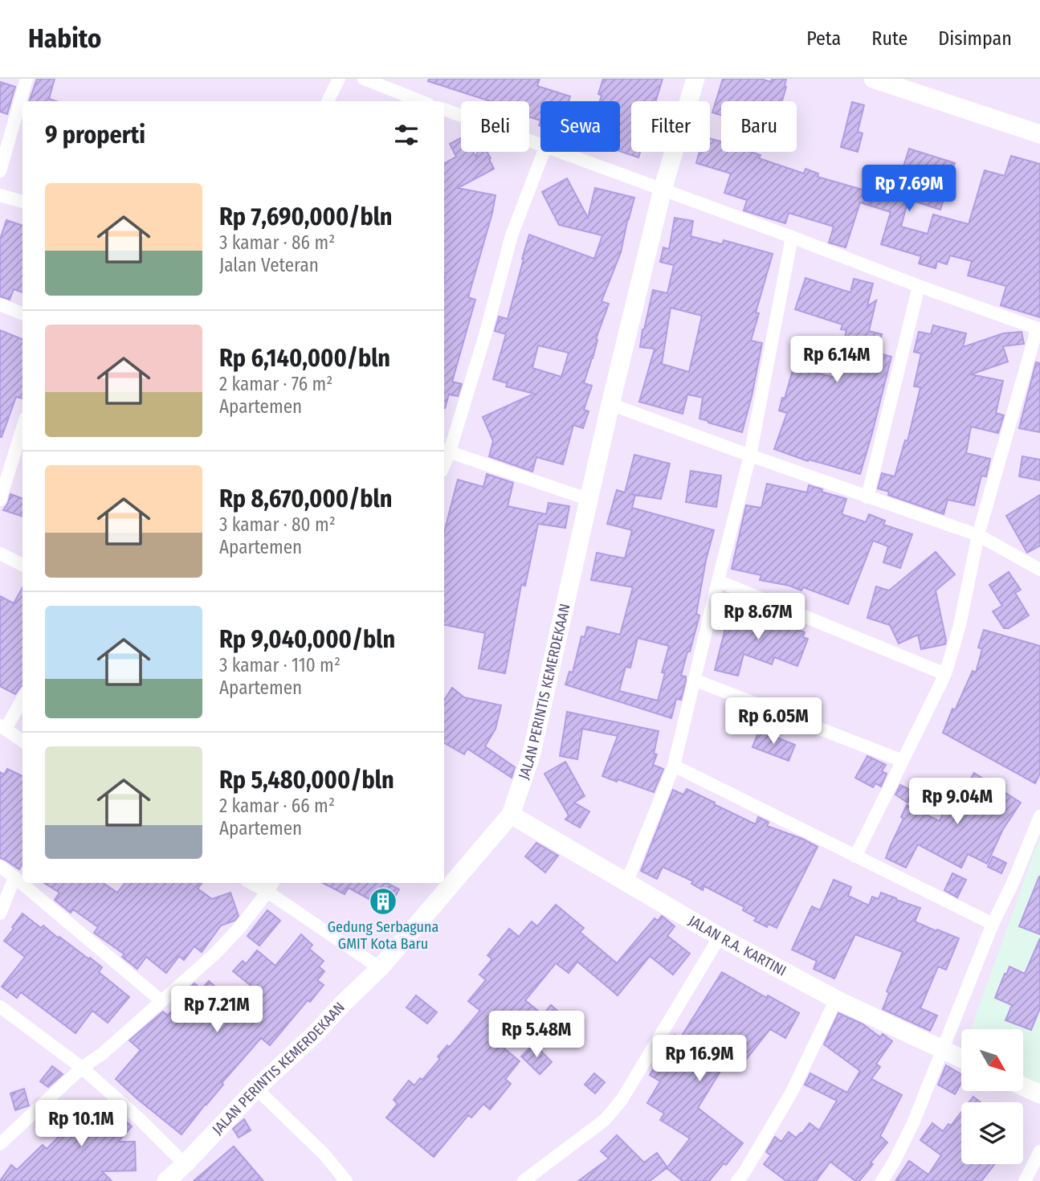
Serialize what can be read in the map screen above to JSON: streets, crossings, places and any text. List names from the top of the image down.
{
  "streets": {
    "main road": ["JALAN PERINTIS KEMERDEKAAN", "JALAN R.A. KARTINI"]
  },
  "crossings": [
    ["JALAN PERINTIS KEMERDEKAAN", "JALAN R.A. KARTINI"]
  ],
  "places": {
    "building": ["Gedung Serbaguna GMIT Kota Baru"]
  },
  "north": "bottom right",
  "page": {
    "header": "Habito",
    "nav": ["Peta", "Rute", "Disimpan"],
    "chip": [
      "Beli",
      "Sewa",
      "Filter",
      "Baru"
    ],
    "heading": "9 properti",
    "price": [
      "Rp 7.69M",
      "Rp 6.14M",
      "Rp 8.67M",
      "Rp 6.05M",
      "Rp 9.04M",
      "Rp 7.21M",
      "Rp 5.48M",
      "Rp 16.9M",
      "Rp 10.1M"
    ],
    "list": [
      {
        "name": "Rp 7,690,000/bln",
        "note": "3 kamar · 86 m² · Jalan Veteran"
      },
      {
        "name": "Rp 6,140,000/bln",
        "note": "2 kamar · 76 m² · Apartemen"
      },
      {
        "name": "Rp 8,670,000/bln",
        "note": "3 kamar · 80 m² · Apartemen"
      },
      {
        "name": "Rp 9,040,000/bln",
        "note": "3 kamar · 110 m² · Apartemen"
      },
      {
        "name": "Rp 5,480,000/bln",
        "note": "2 kamar · 66 m² · Apartemen"
      }
    ]
  }
}
